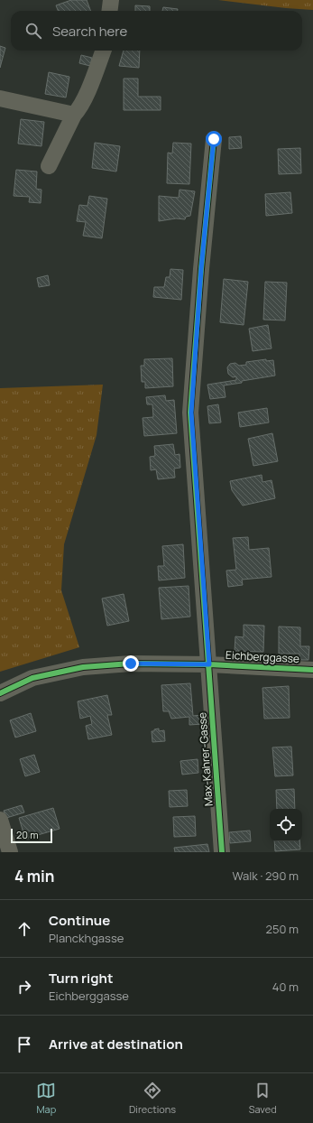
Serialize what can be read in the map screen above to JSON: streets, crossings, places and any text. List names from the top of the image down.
{
  "streets": {
    "street": ["Eichberggasse", "Max-Kahrer-Gasse"]
  },
  "crossings": [
    ["Eichberggasse", "Max-Kahrer-Gasse"]
  ],
  "scale_bar": "20 m",
  "page": {
    "search": "Search here",
    "scale": "20 m",
    "heading": ["4 min", "Walk · 290 m"],
    "list": [
      ["Continue", "Planckhgasse", "250 m"],
      ["Turn right", "Eichberggasse", "40 m"],
      "Arrive at destination"
    ],
    "nav": ["Map", "Directions", "Saved"]
  }
}
